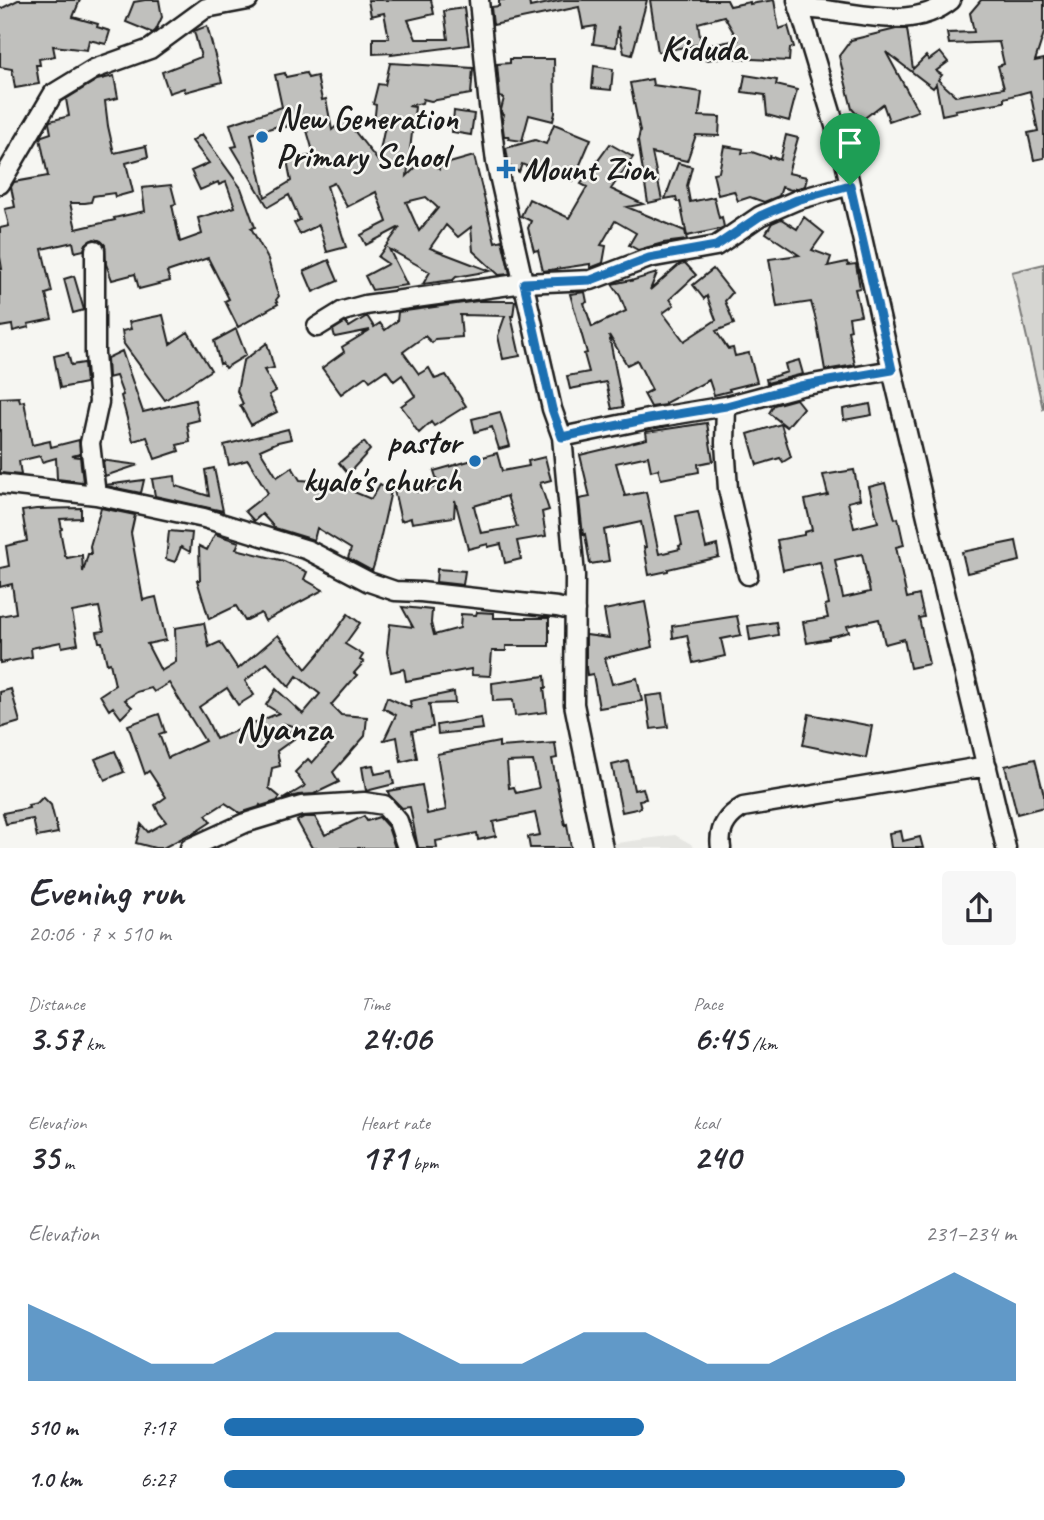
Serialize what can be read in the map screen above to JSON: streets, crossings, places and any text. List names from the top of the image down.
{
  "districts": ["Kiduda", "Nyanza"],
  "places": {
    "other": ["New Generation Primary School", "pastor kyalo's church"],
    "health": ["Mount Zion"]
  },
  "page": {
    "heading": ["Evening run", "20:06 · 7 × 510 m"],
    "stats": [
      ["Distance", "3.57 km"],
      ["Time", "24:06"],
      ["Pace", "6:45 /km"],
      ["Elevation", "35 m"],
      ["Heart rate", "171 bpm"],
      ["kcal", "240"]
    ],
    "chart": ["Elevation", "231–234 m"],
    "list": [
      {
        "name": "510 m",
        "note": "7:17"
      },
      {
        "name": "1.0 km",
        "note": "6:27"
      }
    ]
  }
}
